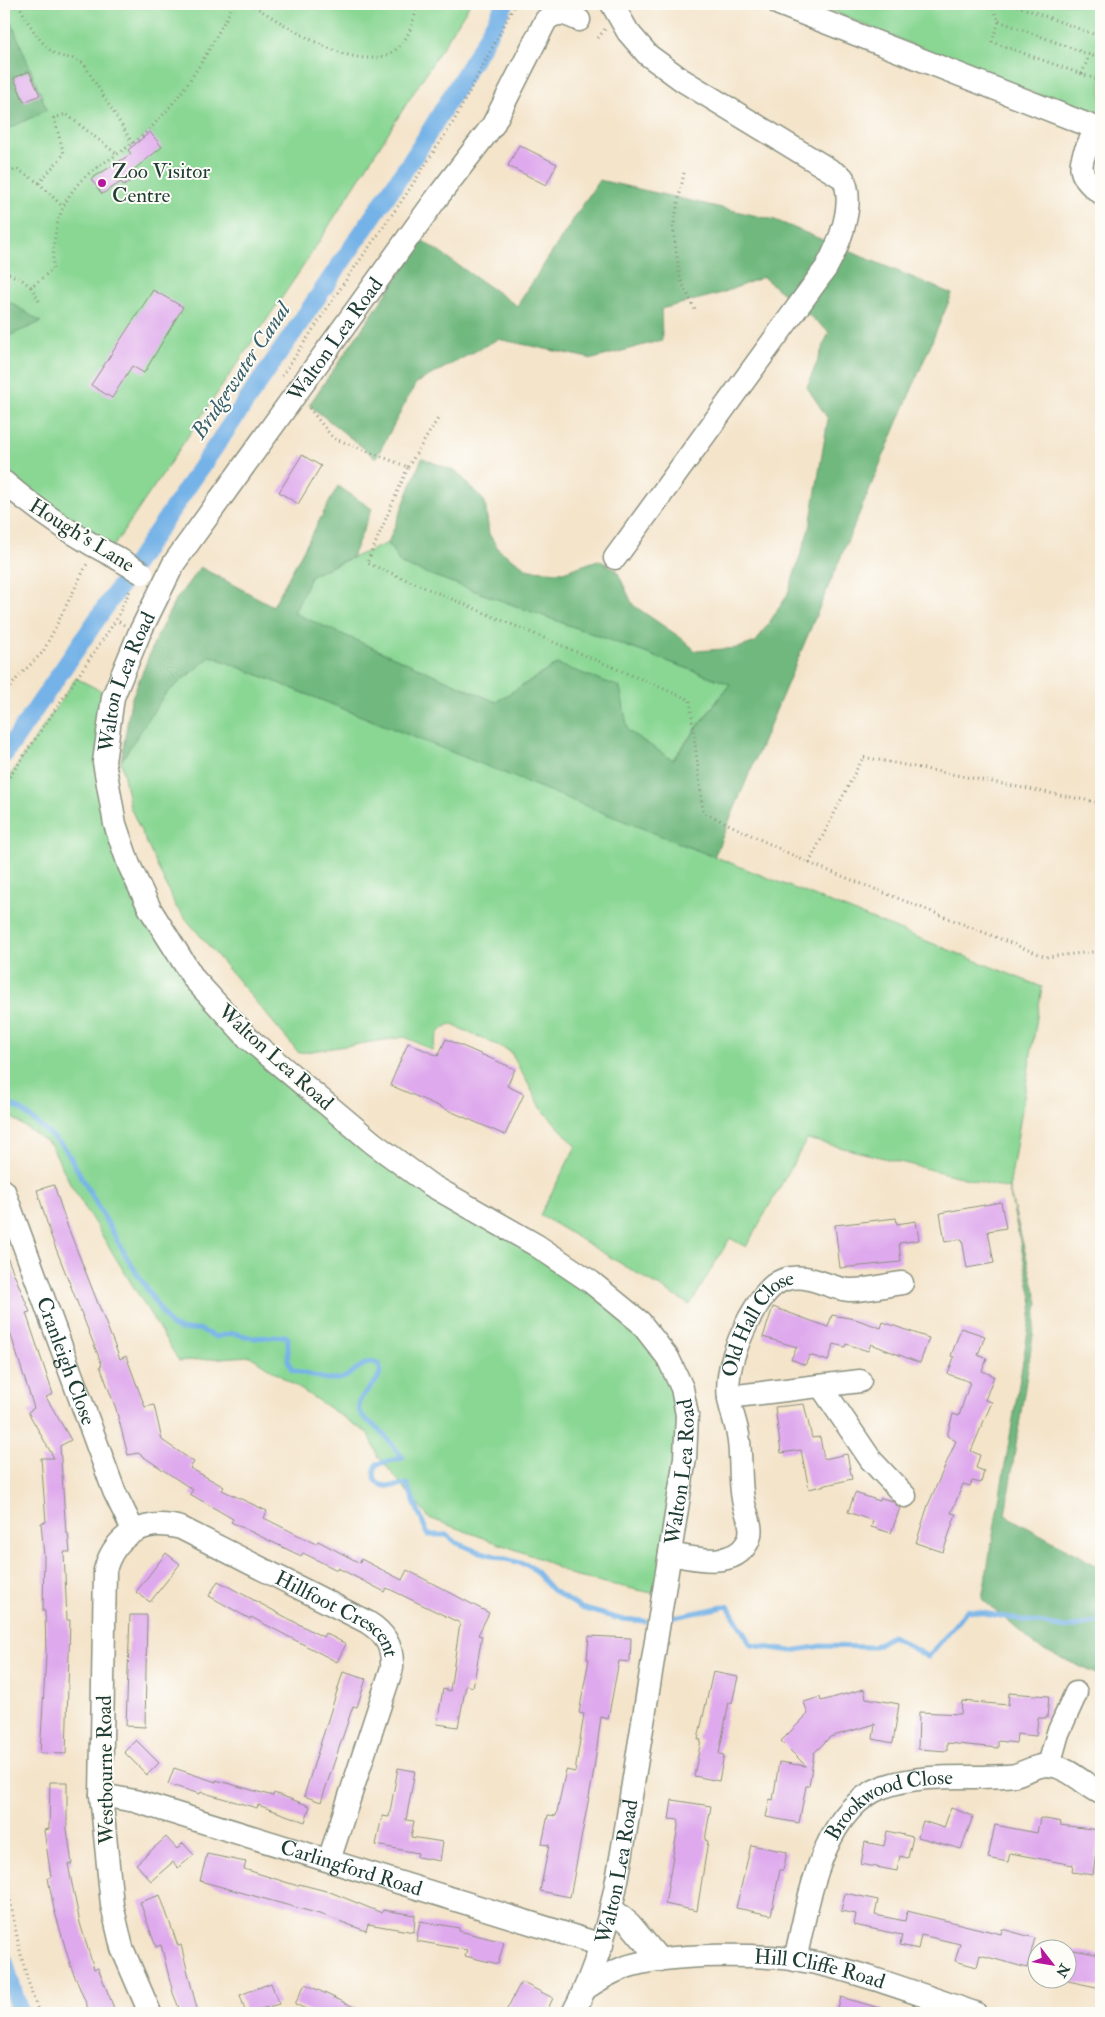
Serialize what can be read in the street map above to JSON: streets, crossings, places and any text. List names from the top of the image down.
{
  "streets": {
    "street": [
      "Walton Lea Road",
      "Hough's Lane",
      "Old Hall Close",
      "Cranleigh Close",
      "Hillfoot Crescent",
      "Westbourne Road",
      "Brookwood Close",
      "Carlingford Road",
      "Hill Cliffe Road"
    ]
  },
  "crossings": [
    ["Walton Lea Road", "Hough's Lane"],
    ["Walton Lea Road", "Old Hall Close"],
    ["Walton Lea Road", "Carlingford Road"],
    ["Walton Lea Road", "Hill Cliffe Road"],
    ["Cranleigh Close", "Hillfoot Crescent"],
    ["Cranleigh Close", "Westbourne Road"],
    ["Hillfoot Crescent", "Westbourne Road"],
    ["Hillfoot Crescent", "Carlingford Road"],
    ["Westbourne Road", "Carlingford Road"],
    ["Brookwood Close", "Hill Cliffe Road"]
  ],
  "water": ["Bridgewater Canal"],
  "places": ["Zoo Visitor Centre"],
  "north": "bottom right"
}
